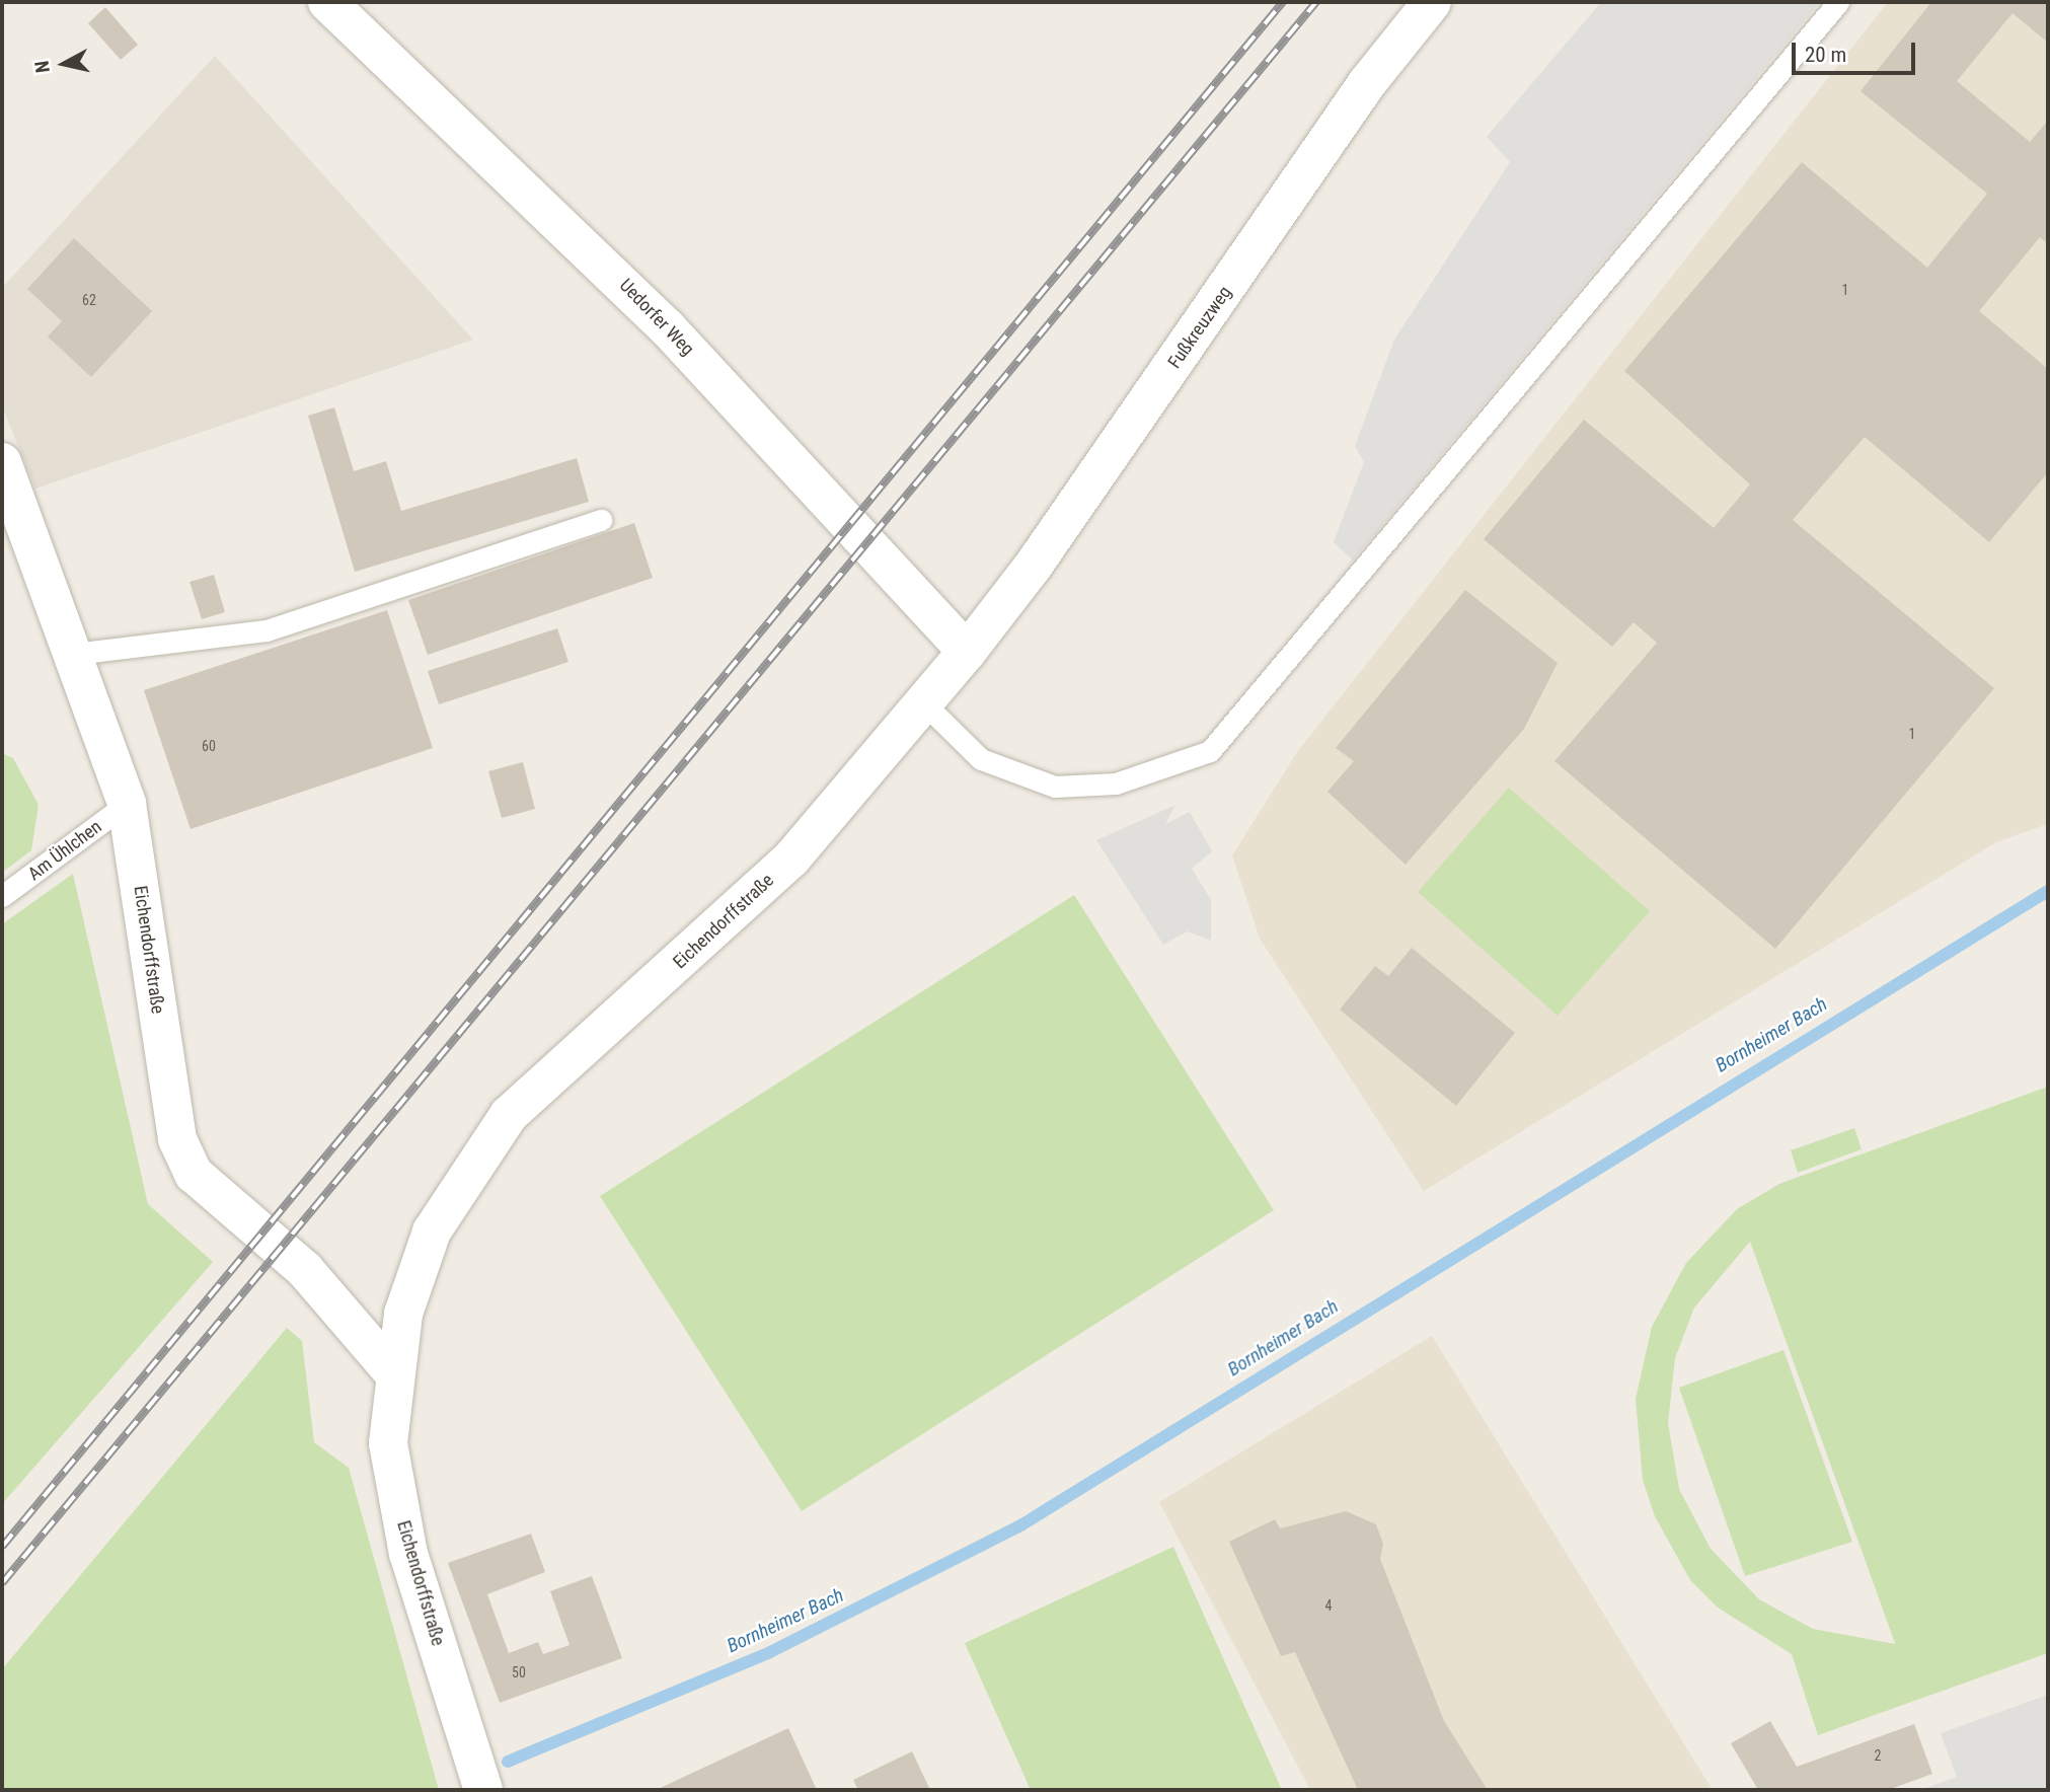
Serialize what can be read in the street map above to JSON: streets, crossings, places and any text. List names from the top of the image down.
{
  "streets": {
    "street": ["Uedorfer Weg", "Fußkreuzweg", "Eichendorffstraße"],
    "lane": ["Am Ühlchen"]
  },
  "crossings": [
    ["Uedorfer Weg", "Fußkreuzweg"],
    ["Uedorfer Weg", "Eichendorffstraße"],
    ["Fußkreuzweg", "Eichendorffstraße"],
    ["Am Ühlchen", "Eichendorffstraße"]
  ],
  "water": ["Bornheimer Bach"],
  "house_numbers": [
    "1",
    "62",
    "1",
    "60",
    "4",
    "50",
    "2"
  ],
  "scale_bar": "20 m",
  "north": "left"
}
